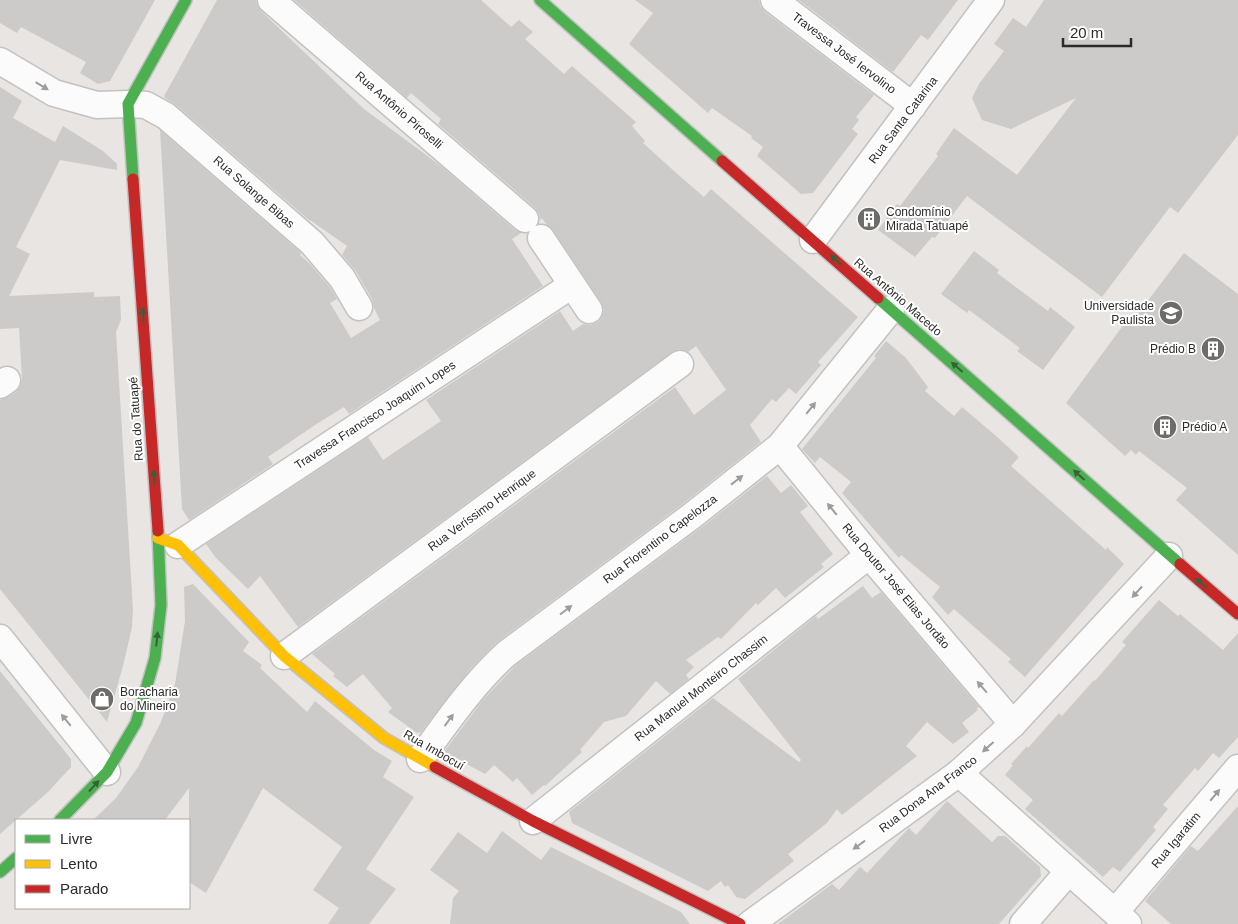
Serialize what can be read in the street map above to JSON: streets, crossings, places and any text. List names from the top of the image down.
{
  "streets": {
    "street": [
      "Travessa José Iervolino",
      "Rua Antônio Piroselli",
      "Rua Santa Catarina",
      "Rua Solange Bibas",
      "Rua Antônio Macedo",
      "Travessa Francisco Joaquim Lopes",
      "Rua do Tatuapé",
      "Rua Veríssimo Henrique",
      "Rua Florentino Capelozza",
      "Rua Doutor José Elias Jordão",
      "Rua Manuel Monteiro Chassim",
      "Rua Imbocuí",
      "Rua Dona Ana Franco",
      "Rua Igaratim"
    ]
  },
  "crossings": [
    ["Travessa José Iervolino", "Rua Santa Catarina"],
    ["Rua Antônio Piroselli", "Travessa Francisco Joaquim Lopes"],
    ["Rua Santa Catarina", "Rua Antônio Macedo"],
    ["Rua Solange Bibas", "Rua do Tatuapé"],
    ["Rua Antônio Macedo", "Rua Florentino Capelozza"],
    ["Rua Antônio Macedo", "Rua Dona Ana Franco"],
    ["Travessa Francisco Joaquim Lopes", "Rua do Tatuapé"],
    ["Travessa Francisco Joaquim Lopes", "Rua Imbocuí"],
    ["Rua do Tatuapé", "Rua Imbocuí"],
    ["Rua Veríssimo Henrique", "Rua Imbocuí"],
    ["Rua Florentino Capelozza", "Rua Doutor José Elias Jordão"],
    ["Rua Florentino Capelozza", "Rua Imbocuí"],
    ["Rua Doutor José Elias Jordão", "Rua Manuel Monteiro Chassim"],
    ["Rua Doutor José Elias Jordão", "Rua Dona Ana Franco"],
    ["Rua Manuel Monteiro Chassim", "Rua Imbocuí"]
  ],
  "one_way": [
    "Rua Antônio Macedo",
    "Rua do Tatuapé",
    "Rua Florentino Capelozza",
    "Rua Doutor José Elias Jordão",
    "Rua Dona Ana Franco",
    "Rua Igaratim"
  ],
  "places": {
    "building": ["Condomínio Mirada Tatuapé", "Prédio B", "Prédio A"],
    "school or university": ["Universidade Paulista"],
    "shop": ["Boracharia do Mineiro"]
  },
  "legend": ["Livre", "Lento", "Parado"],
  "scale_bar": "20 m"
}
